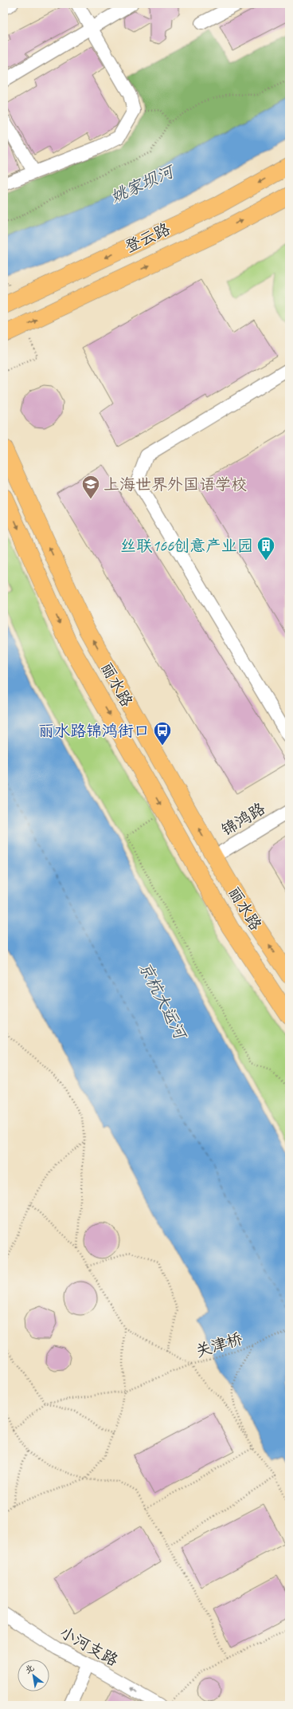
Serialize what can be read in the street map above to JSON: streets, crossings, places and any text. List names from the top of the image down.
{
  "streets": {
    "main road": ["登云路", "丽水路"],
    "street": ["锦鸿路", "小河支路"],
    "path": ["关津桥"]
  },
  "crossings": [
    ["丽水路", "锦鸿路"]
  ],
  "one_way": ["小河支路"],
  "water": ["姚家坝河", "京杭大运河"],
  "places": {
    "school or university": ["上海世界外国语学校"],
    "building": ["丝联166创意产业园"],
    "bus stop": ["丽水路锦鸿街口"]
  },
  "north": "top left"
}
